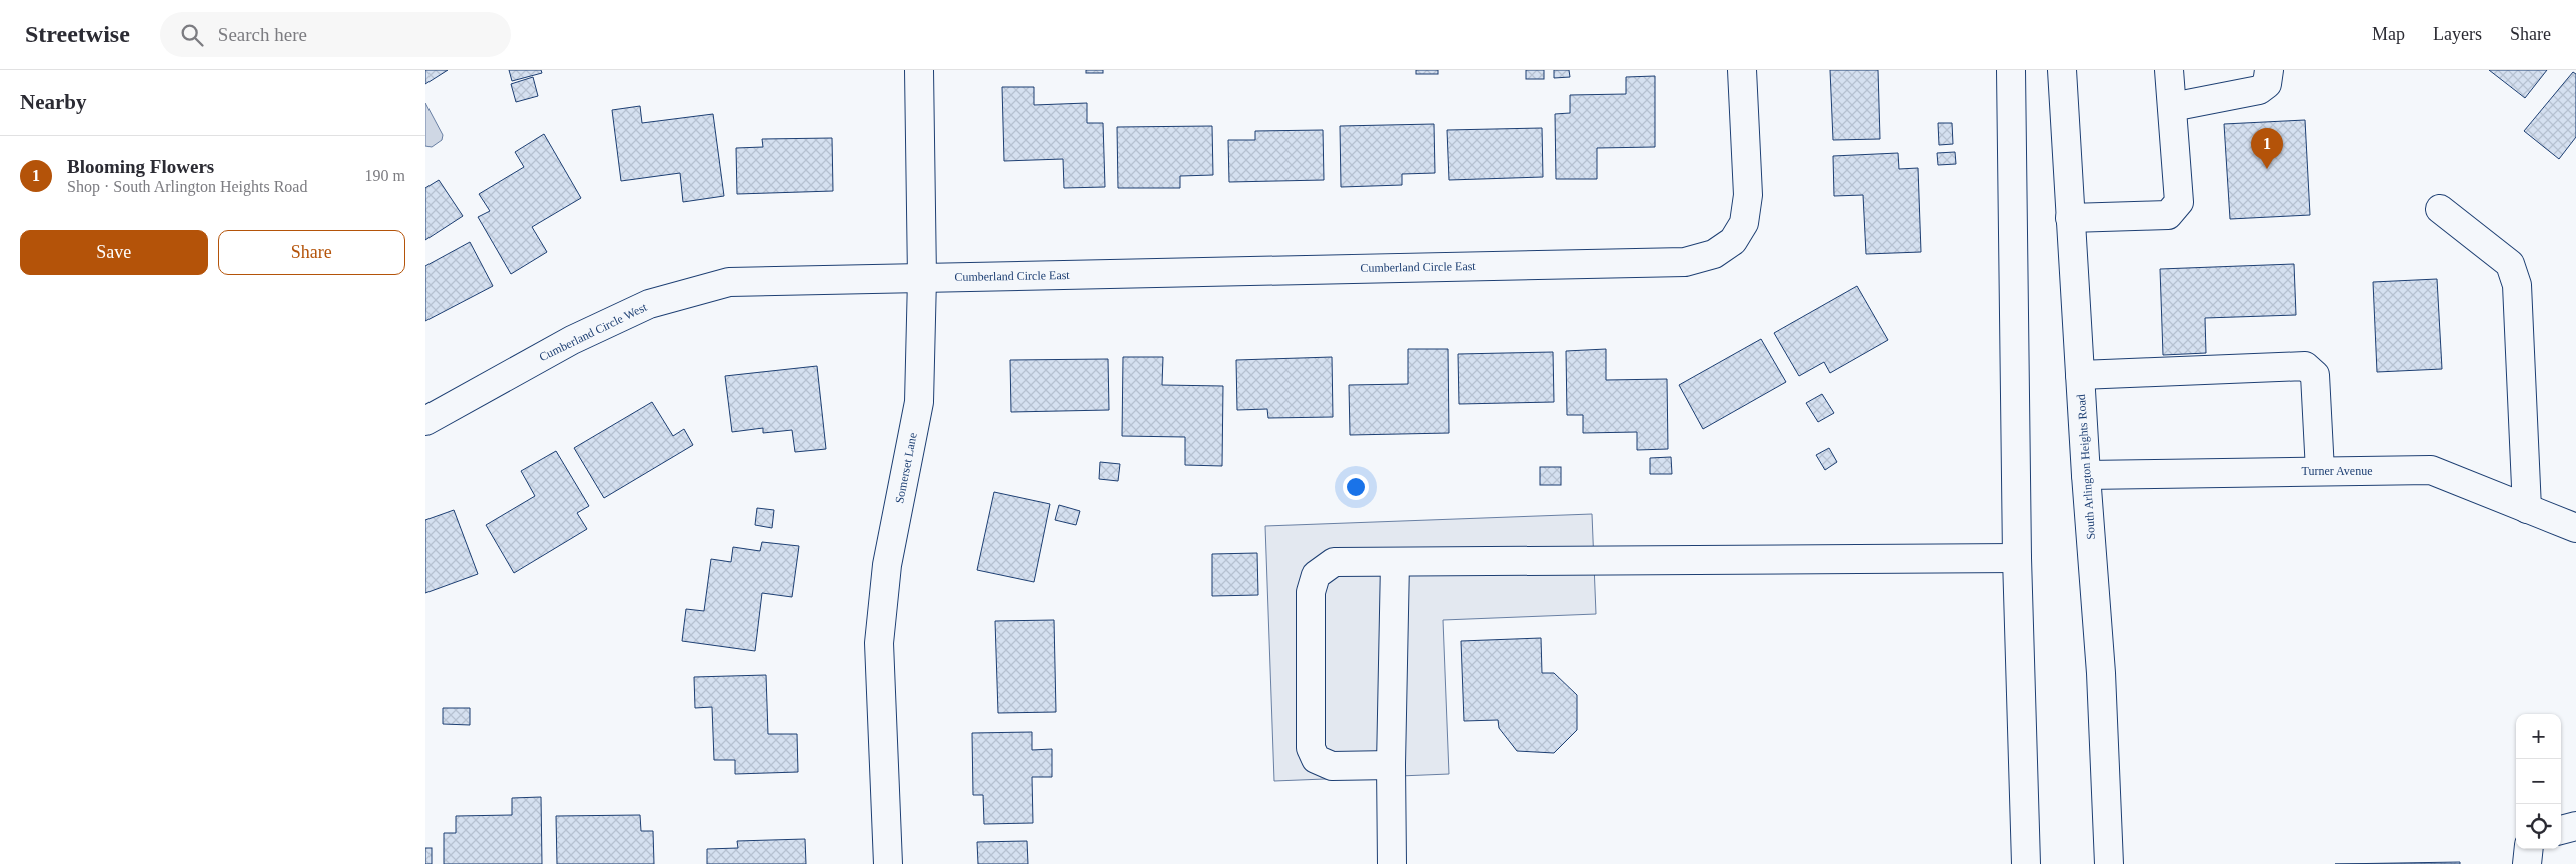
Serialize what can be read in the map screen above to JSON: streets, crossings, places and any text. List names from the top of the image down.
{
  "streets": {
    "street": [
      "Cumberland Circle East",
      "Cumberland Circle West",
      "South Arlington Heights Road",
      "Somerset Lane",
      "Turner Avenue"
    ]
  },
  "crossings": [
    ["Cumberland Circle East", "Cumberland Circle West"],
    ["Cumberland Circle East", "Somerset Lane"],
    ["Cumberland Circle West", "Somerset Lane"],
    ["South Arlington Heights Road", "Turner Avenue"]
  ],
  "page": {
    "header": "Streetwise",
    "search": "Search here",
    "nav": ["Map", "Layers", "Share"],
    "heading": "Nearby",
    "pins": "1",
    "list": [
      {
        "mark": "1",
        "name": "Blooming Flowers",
        "note": "Shop · South Arlington Heights Road",
        "value": "190 m"
      }
    ],
    "buttons": ["Save", "Share"],
    "map_buttons": ["+", "−"]
  }
}
